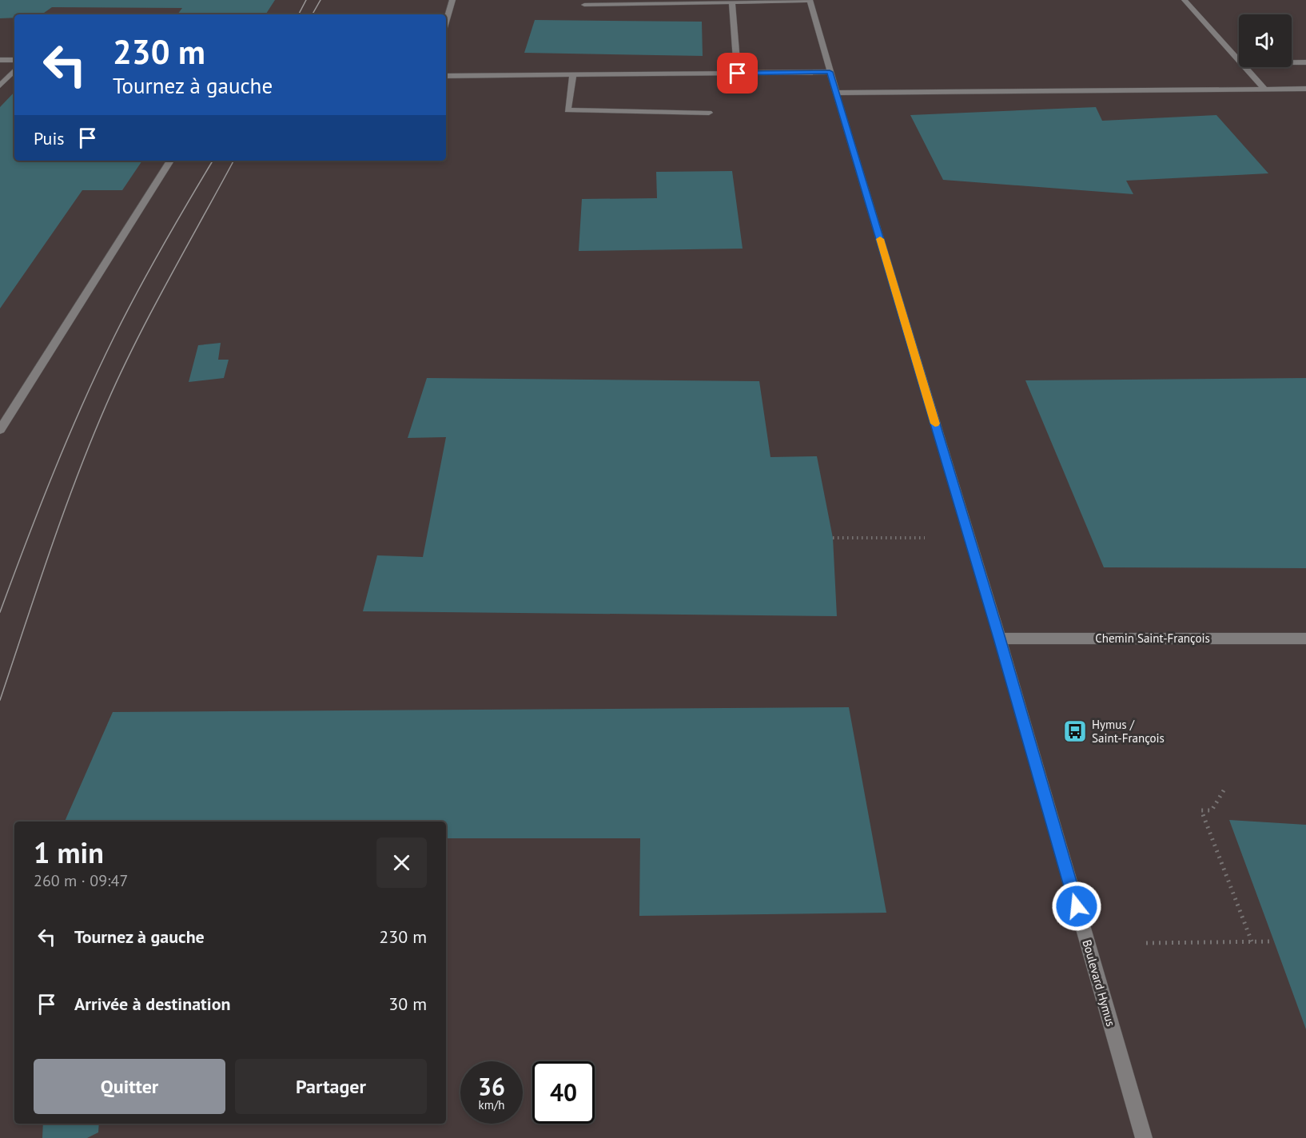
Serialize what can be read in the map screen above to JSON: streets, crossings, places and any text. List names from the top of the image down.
{
  "streets": {
    "street": ["Chemin Saint-François", "Boulevard Hymus"]
  },
  "crossings": [
    ["Chemin Saint-François", "Boulevard Hymus"]
  ],
  "places": {
    "bus stop": ["Hymus / Saint-François"]
  },
  "page": {
    "turn": ["230 m", "Tournez à gauche"],
    "then": "Puis",
    "heading": ["1 min", "260 m · 09:47"],
    "list": [
      {
        "name": "Tournez à gauche",
        "value": "230 m"
      },
      {
        "name": "Arrivée à destination",
        "value": "30 m"
      }
    ],
    "buttons": ["Quitter", "Partager"],
    "speed": "36 km/h",
    "limit": "40"
  }
}
